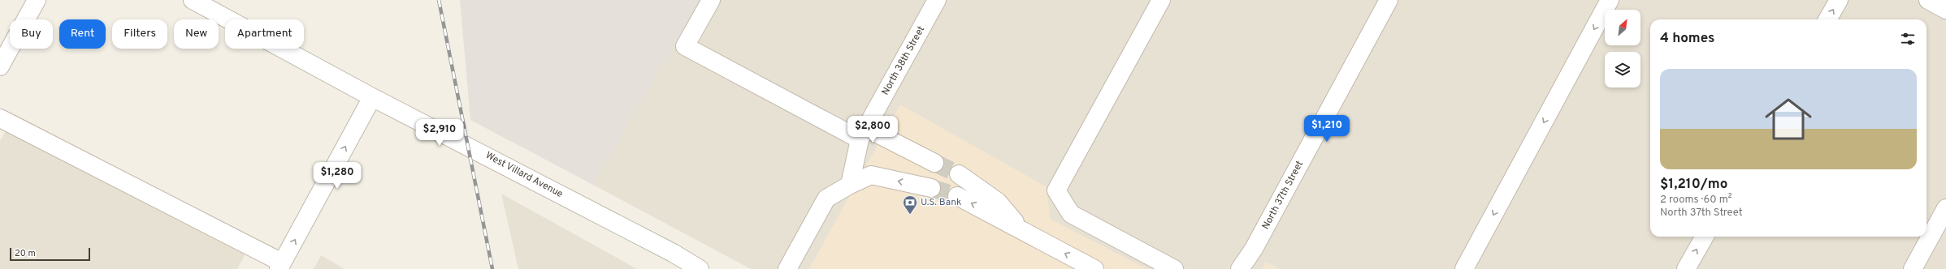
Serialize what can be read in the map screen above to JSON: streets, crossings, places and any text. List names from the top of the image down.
{
  "streets": {
    "street": ["North 38th Street", "West Villard Avenue", "North 37th Street"]
  },
  "places": {
    "bank": ["U.S. Bank"]
  },
  "scale_bar": "20 m",
  "north": "top right",
  "page": {
    "chip": [
      "Buy",
      "Rent",
      "Filters",
      "New",
      "Apartment"
    ],
    "heading": "4 homes",
    "list": [
      {
        "name": "$1,210/mo",
        "note": "2 rooms · 60 m² · North 37th Street"
      }
    ],
    "price": [
      "$1,210",
      "$2,800",
      "$2,910",
      "$1,280"
    ],
    "scale": "20 m"
  }
}
